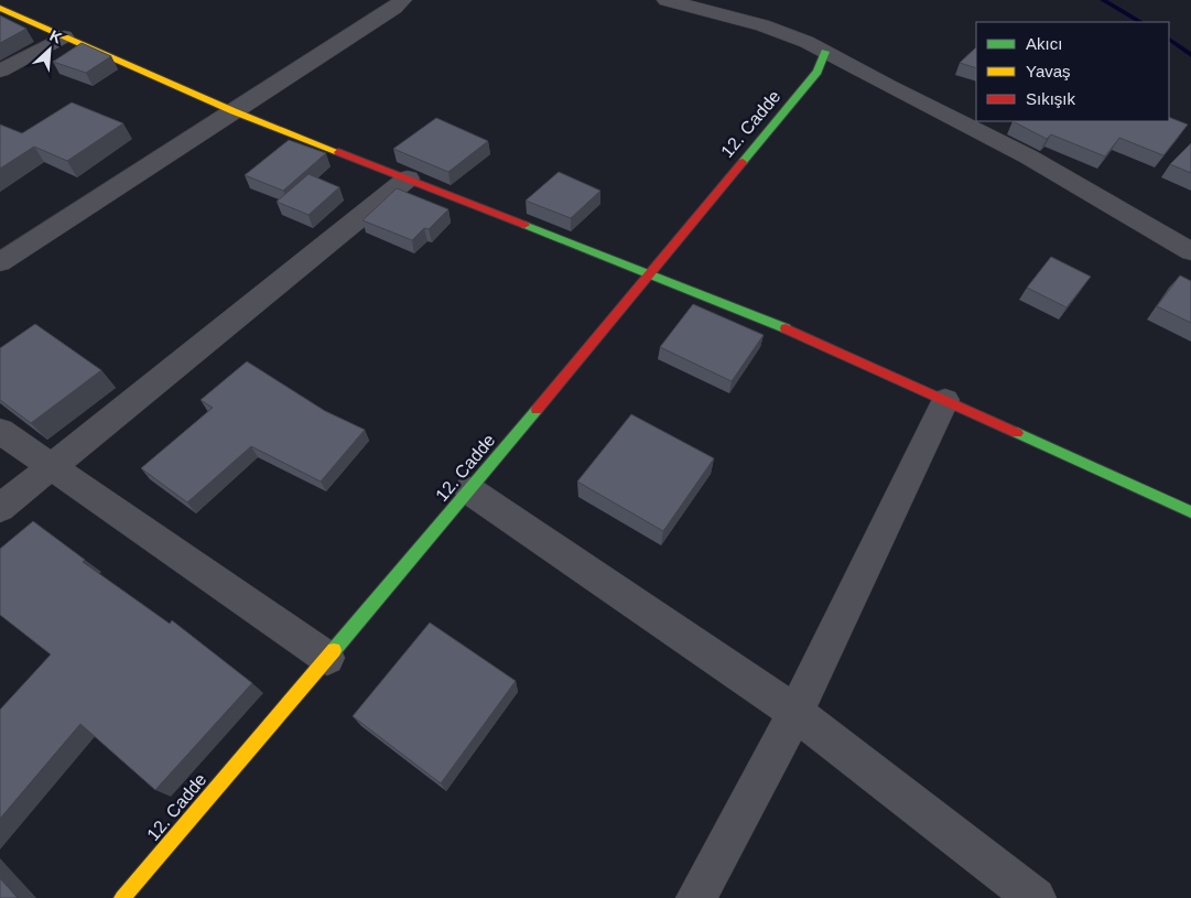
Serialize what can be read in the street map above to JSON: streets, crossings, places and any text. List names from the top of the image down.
{
  "streets": {
    "street": ["12. Cadde"]
  },
  "legend": ["Akıcı", "Yavaş", "Sıkışık"],
  "north": "top right"
}
